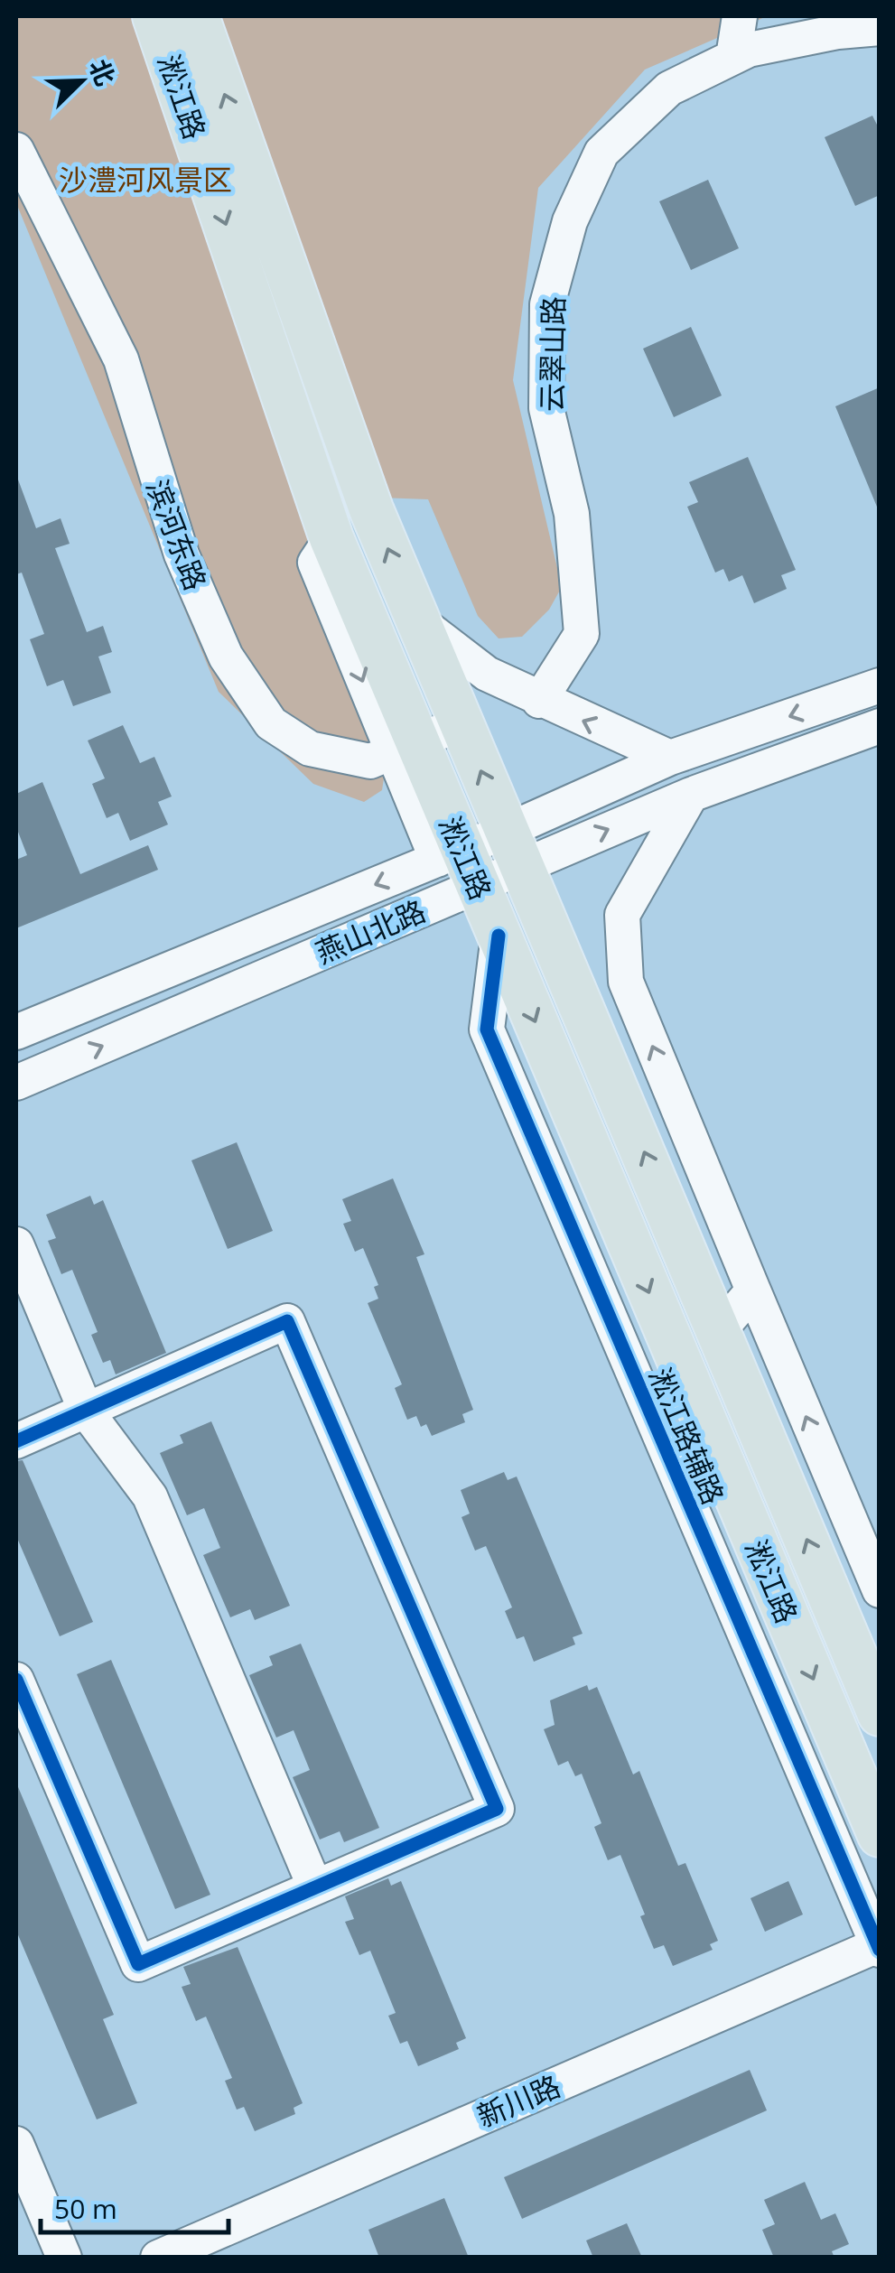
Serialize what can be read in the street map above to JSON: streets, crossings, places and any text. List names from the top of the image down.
{
  "streets": {
    "main road": ["淞江路"],
    "street": [
      "云翠山路",
      "滨河东路",
      "燕山北路",
      "淞江路辅路",
      "新川路"
    ]
  },
  "crossings": [
    ["淞江路", "滨河东路"],
    ["淞江路", "燕山北路"],
    ["淞江路", "淞江路辅路"],
    ["淞江路辅路", "新川路"]
  ],
  "parks": ["沙澧河风景区"],
  "scale_bar": "50 m",
  "north": "top right"
}
